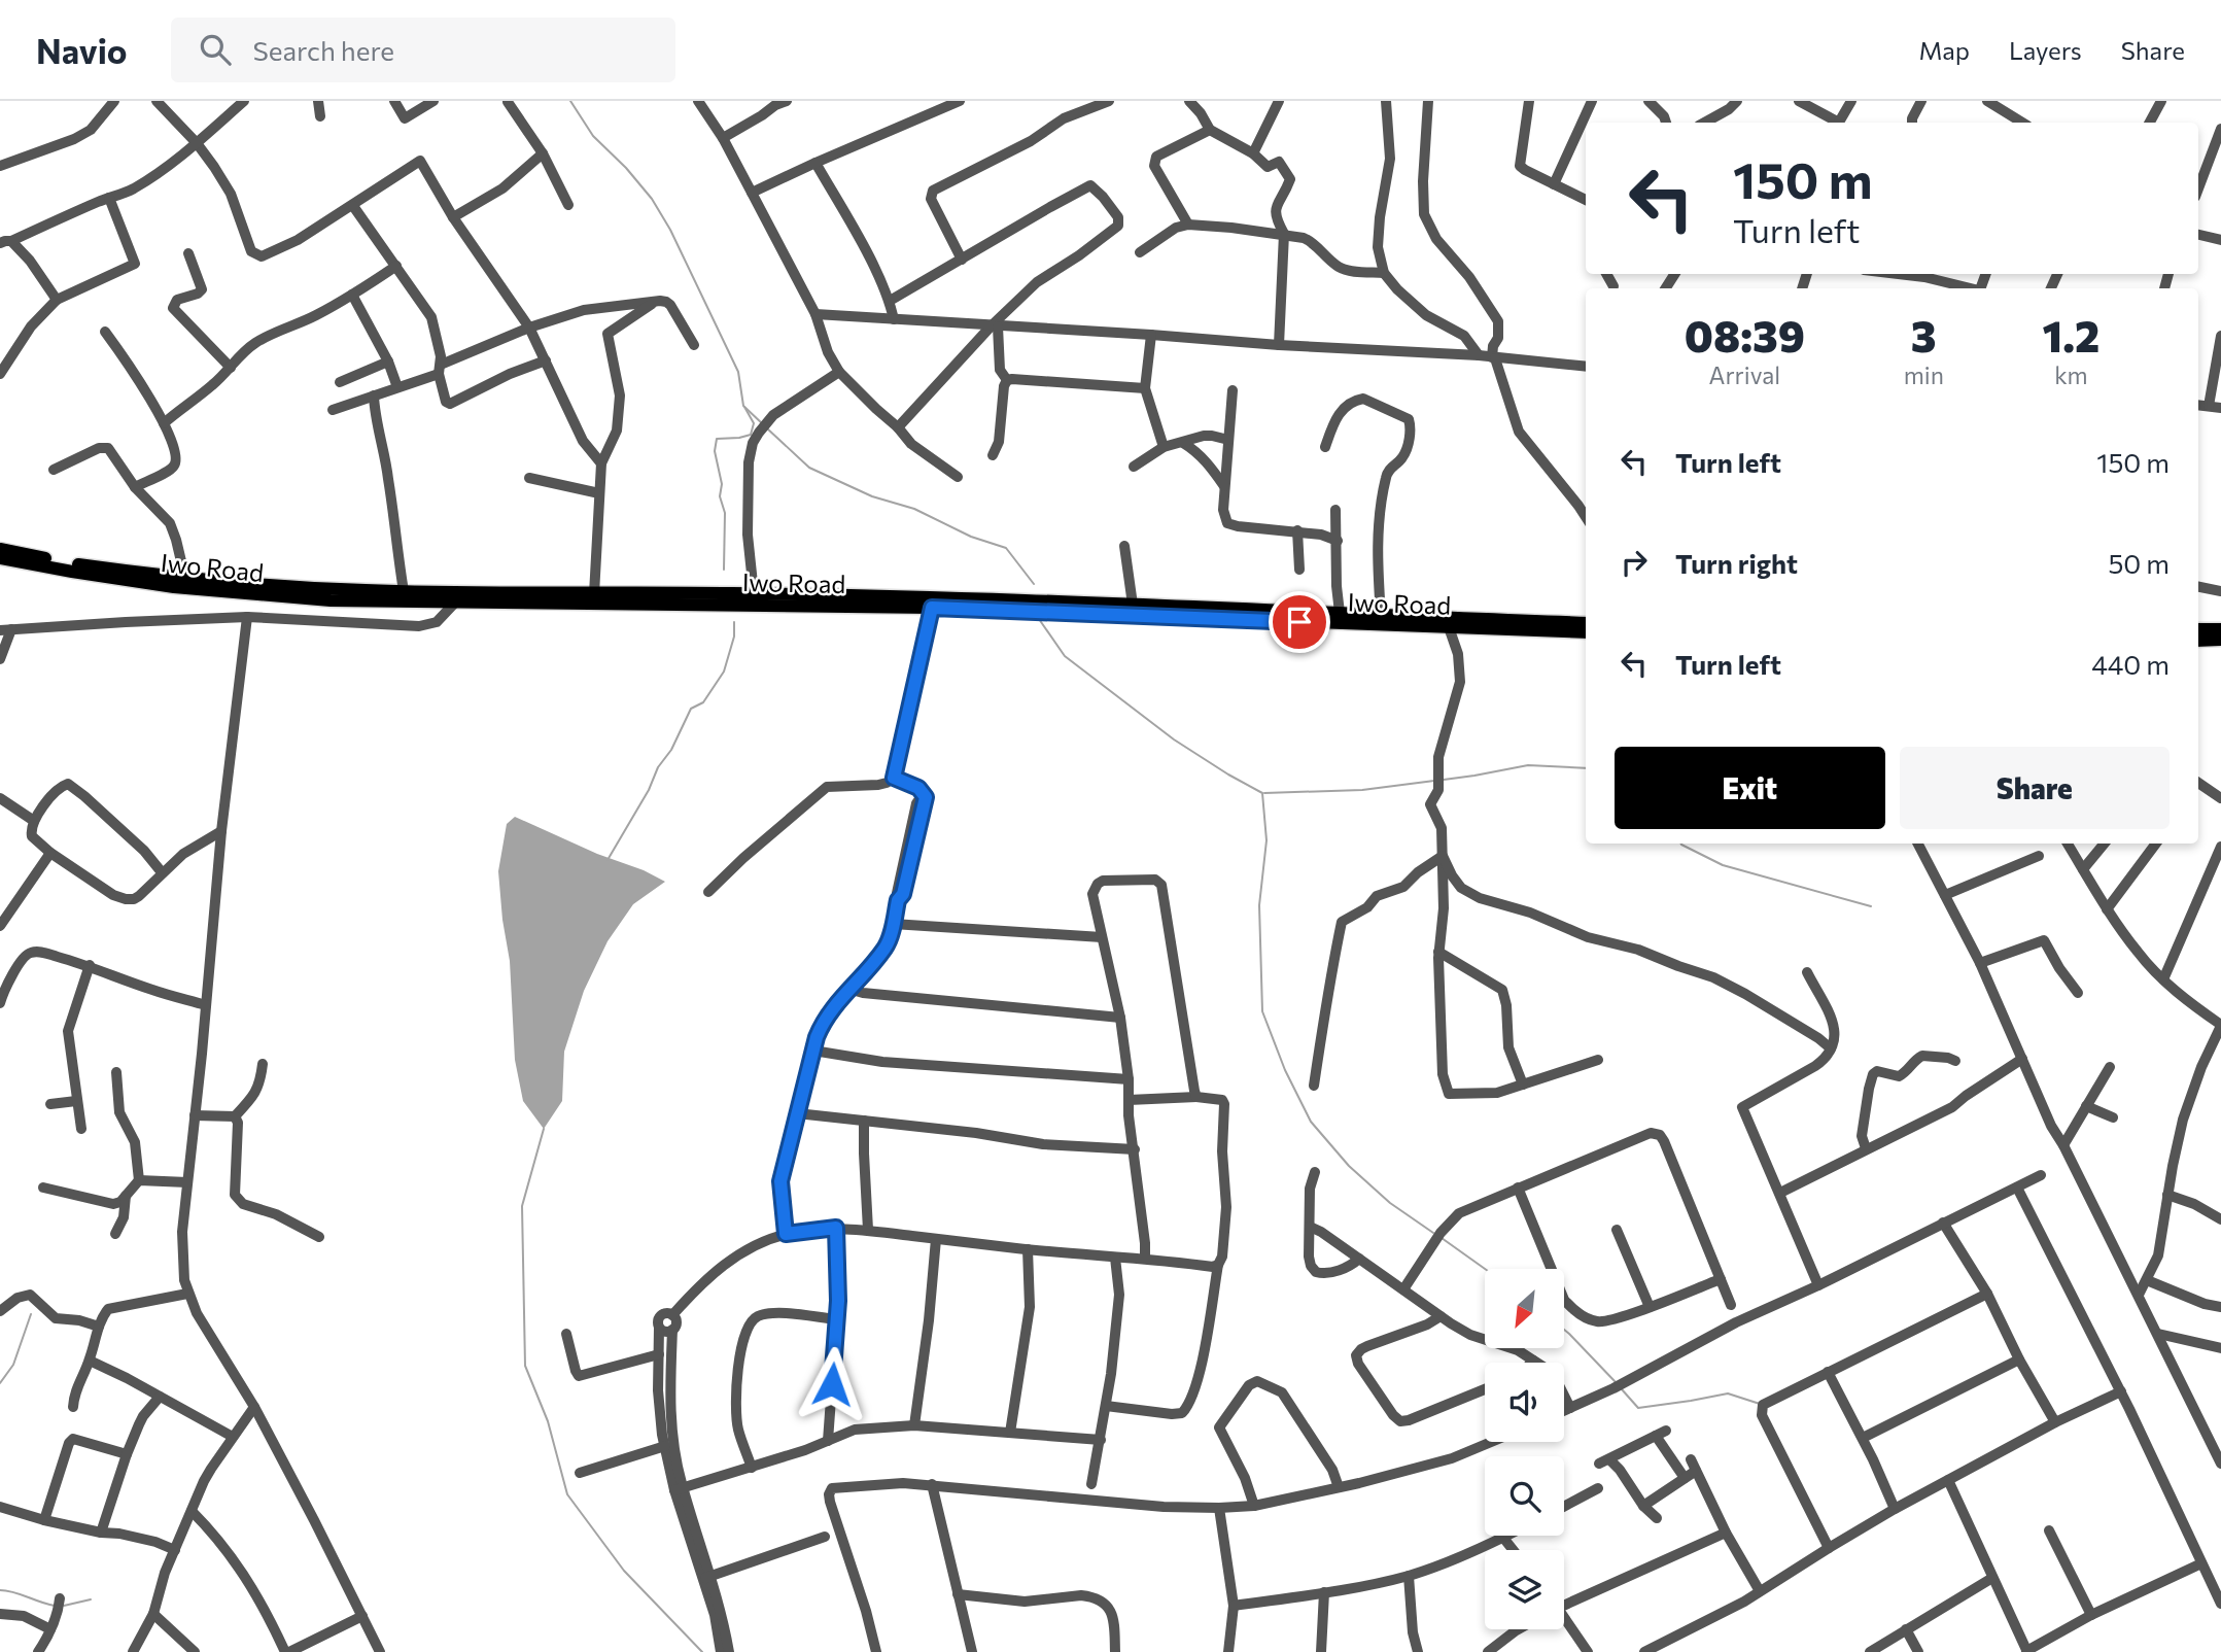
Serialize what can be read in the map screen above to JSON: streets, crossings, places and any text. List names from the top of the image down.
{
  "streets": {
    "main road": ["Iwo Road"]
  },
  "north": "bottom left",
  "page": {
    "header": "Navio",
    "search": "Search here",
    "nav": ["Map", "Layers", "Share"],
    "turn": ["150 m", "Turn left"],
    "eta": [
      "08:39",
      "Arrival",
      "3",
      "min",
      "1.2",
      "km"
    ],
    "list": [
      {
        "name": "Turn left",
        "value": "150 m"
      },
      {
        "name": "Turn right",
        "value": "50 m"
      },
      {
        "name": "Turn left",
        "value": "440 m"
      }
    ],
    "buttons": ["Exit", "Share"]
  }
}
